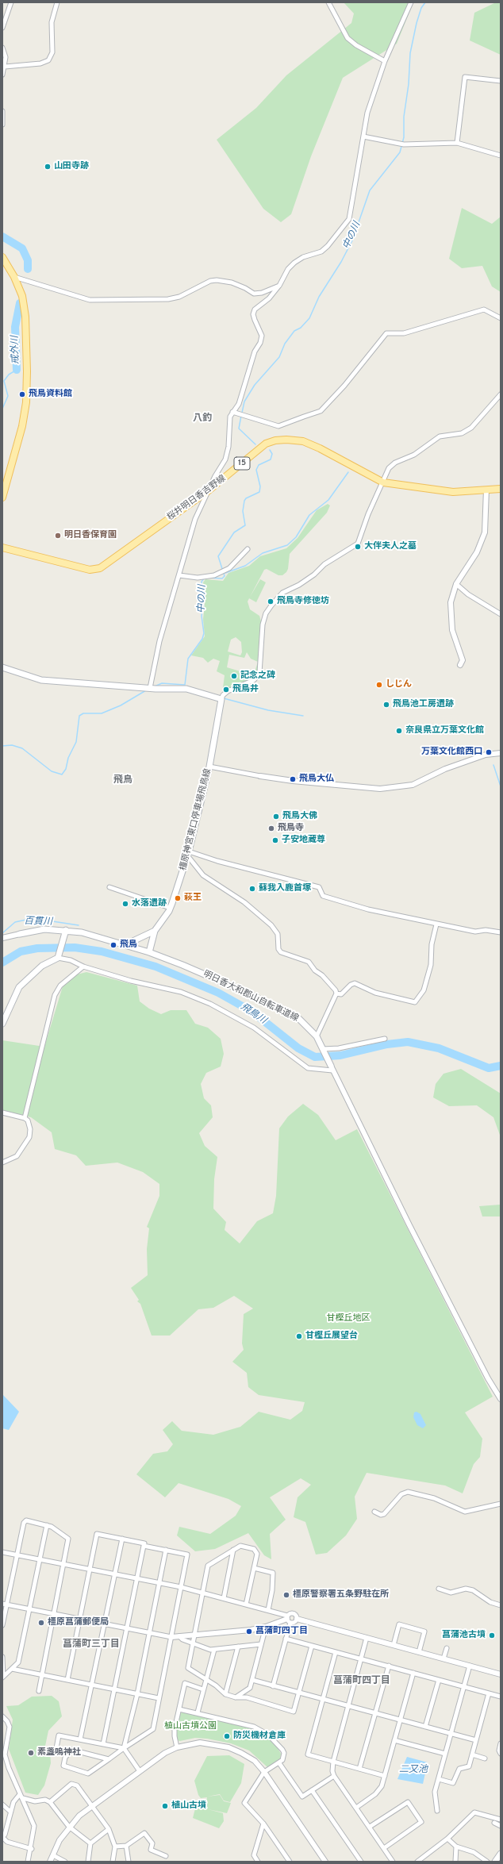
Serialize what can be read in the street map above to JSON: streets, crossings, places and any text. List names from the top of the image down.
{
  "streets": {
    "main road": [
      "15",
      "桜井明日香吉野線",
      "橿原神宮東口停車場飛鳥線",
      "明日香大和郡山自転車道線"
    ]
  },
  "crossings": [
    ["橿原神宮東口停車場飛鳥線", "明日香大和郡山自転車道線"]
  ],
  "districts": [
    "八釣",
    "飛鳥",
    "菖蒲町三丁目",
    "菖蒲町四丁目"
  ],
  "water": [
    "中の川",
    "戒外川",
    "百貫川",
    "飛鳥川",
    "二又池"
  ],
  "parks": ["甘樫丘地区", "植山古墳公園"],
  "places": [
    "山田寺跡",
    "飛鳥資料館",
    "明日香保育園",
    "大伴夫人之墓",
    "飛鳥寺修徳坊",
    "記念之碑",
    "しじん",
    "飛鳥井",
    "飛鳥池工房遺跡",
    "奈良県立万葉文化館",
    "万葉文化館西口",
    "飛鳥大仏",
    "飛鳥大佛",
    "飛鳥寺",
    "子安地蔵尊",
    "蘇我入鹿首塚",
    "萩王",
    "水落遺跡",
    "飛鳥",
    "甘樫丘展望台",
    "橿原警察署五条野駐在所",
    "橿原菖蒲郵便局",
    "菖蒲町四丁目",
    "菖蒲池古墳",
    "防災機材倉庫",
    "素盞嗚神社",
    "植山古墳"
  ]
}
